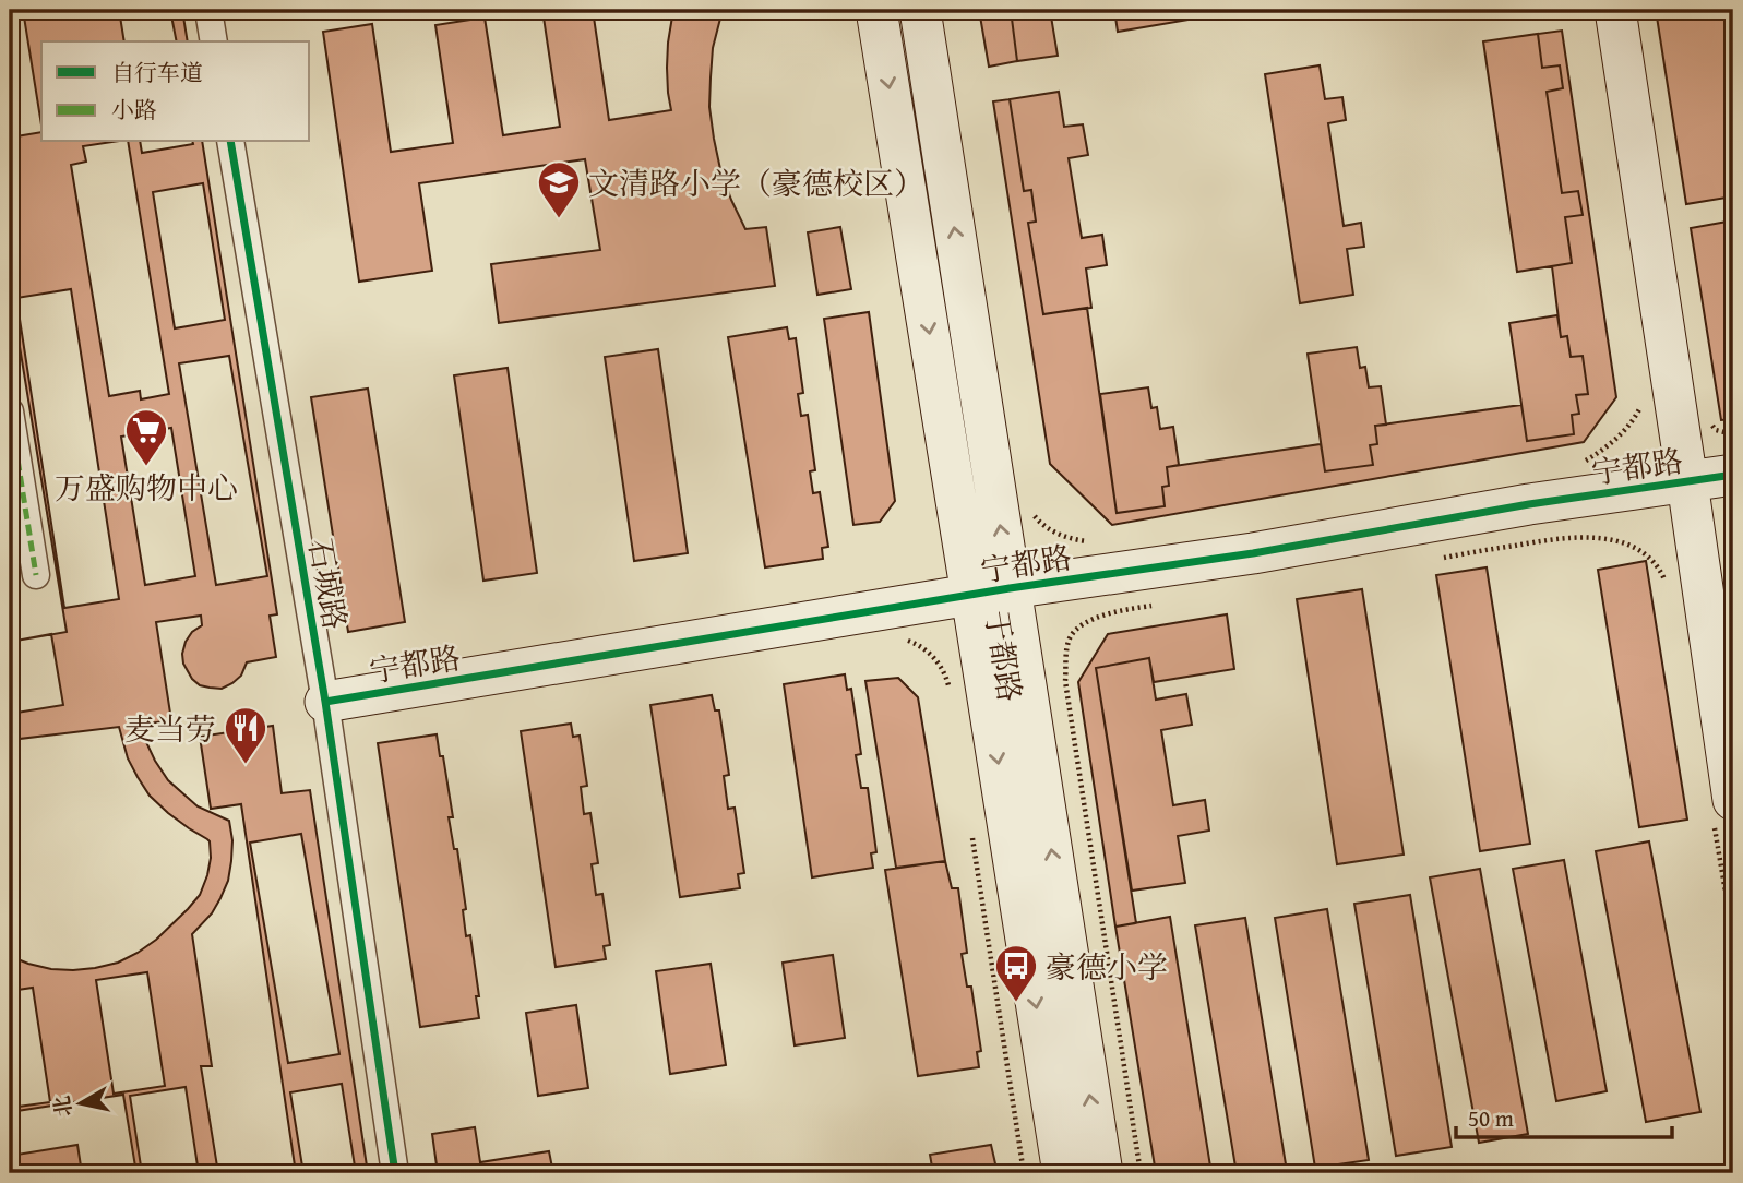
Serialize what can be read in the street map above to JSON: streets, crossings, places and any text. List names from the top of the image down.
{
  "streets": {
    "main road": ["宁都路", "于都路"],
    "street": ["石城路"]
  },
  "crossings": [
    ["宁都路", "石城路"],
    ["宁都路", "于都路"]
  ],
  "places": {
    "school or university": ["文清路小学（豪德校区）"],
    "supermarket": ["万盛购物中心"],
    "restaurant": ["麦当劳"],
    "bus stop": ["豪德小学"]
  },
  "legend": ["自行车道", "小路"],
  "scale_bar": "50 m",
  "north": "left"
}
